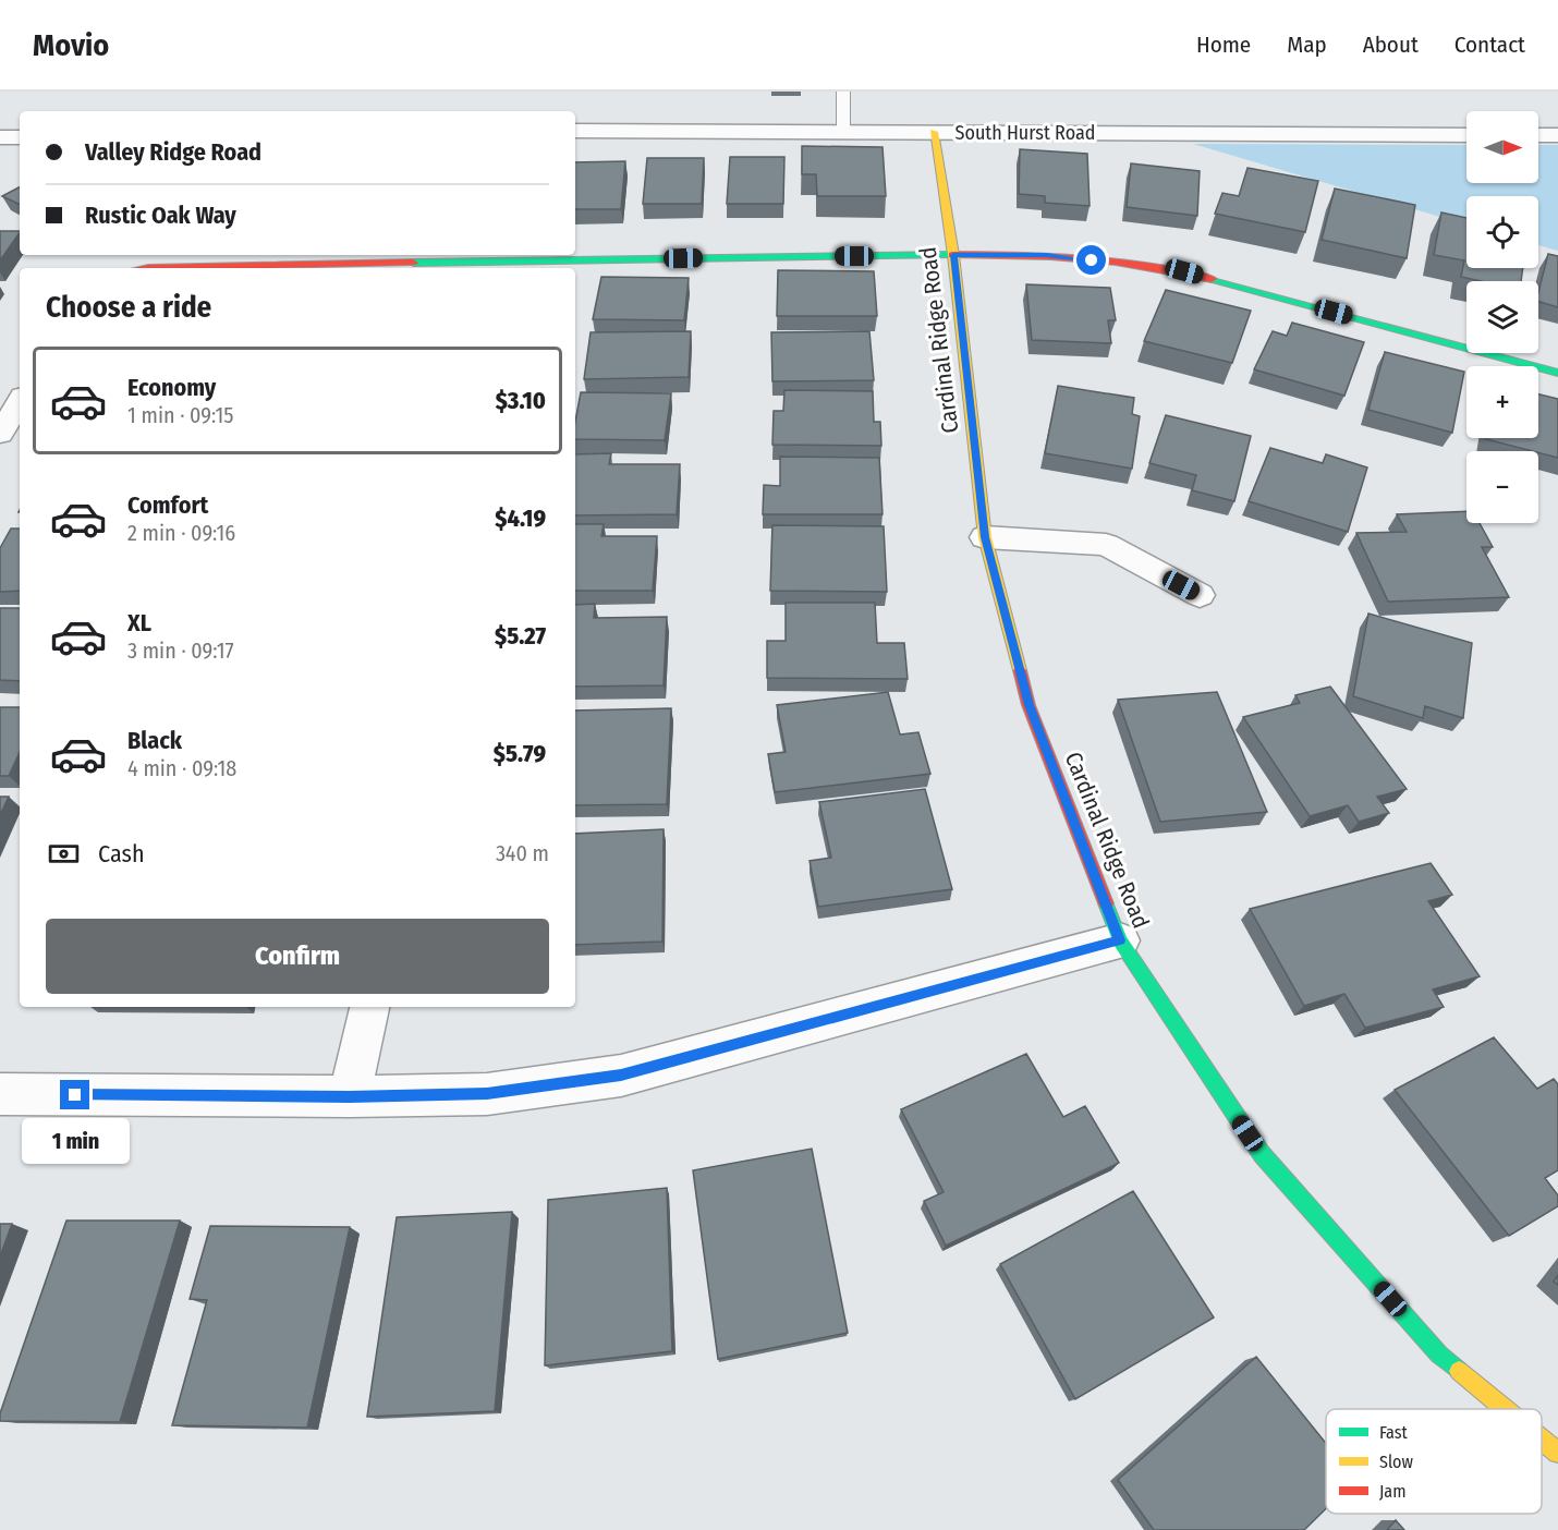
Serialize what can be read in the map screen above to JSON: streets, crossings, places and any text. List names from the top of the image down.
{
  "streets": {
    "street": ["South Hurst Road", "Cardinal Ridge Road"]
  },
  "crossings": [
    ["South Hurst Road", "Cardinal Ridge Road"]
  ],
  "legend": ["Fast", "Slow", "Jam"],
  "north": "right",
  "page": {
    "header": "Movio",
    "nav": [
      "Home",
      "Map",
      "About",
      "Contact"
    ],
    "map_buttons": ["+", "−"],
    "banner": ["Valley Ridge Road", "Rustic Oak Way"],
    "heading": "Choose a ride",
    "list": [
      {
        "name": "Economy",
        "note": "1 min · 09:15",
        "value": "$3.10"
      },
      {
        "name": "Comfort",
        "note": "2 min · 09:16",
        "value": "$4.19"
      },
      {
        "name": "XL",
        "note": "3 min · 09:17",
        "value": "$5.27"
      },
      {
        "name": "Black",
        "note": "4 min · 09:18",
        "value": "$5.79"
      }
    ],
    "pay": ["Cash", "340 m"],
    "buttons": "Confirm",
    "bubble": "1 min"
  }
}
